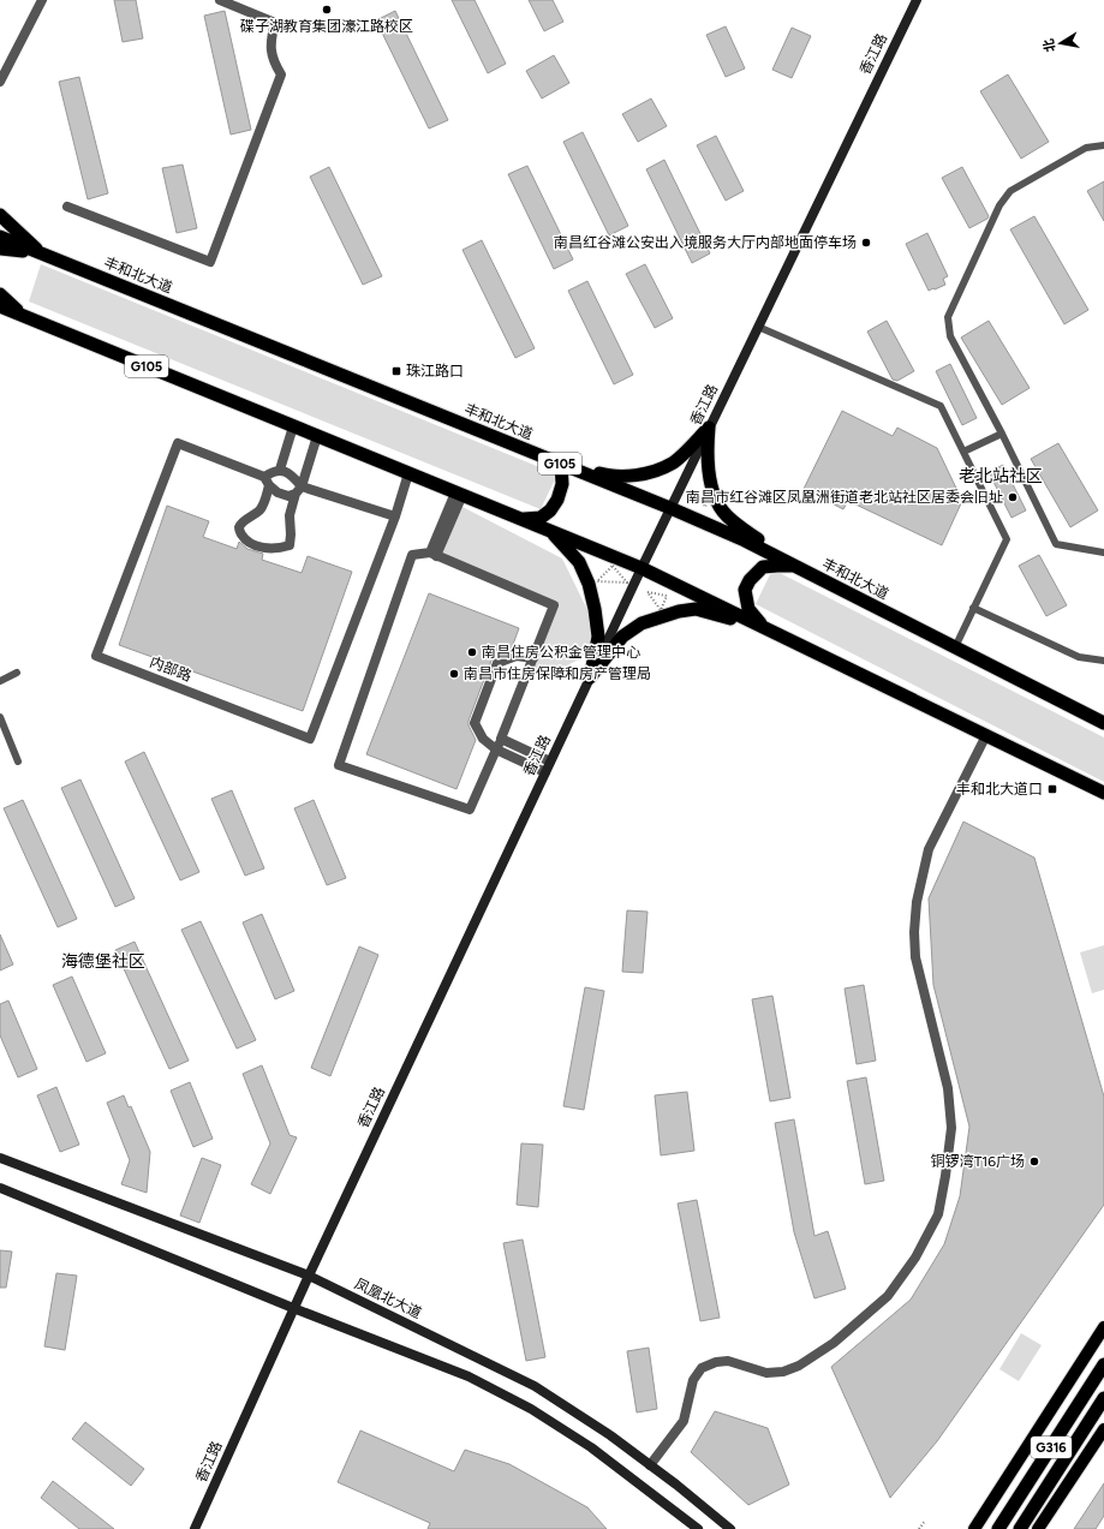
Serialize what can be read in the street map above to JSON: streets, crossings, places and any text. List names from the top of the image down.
{
  "streets": {
    "highway": ["丰和北大道", "G105", "G316"],
    "main road": ["香江路", "凤凰北大道"],
    "street": ["内部路"]
  },
  "crossings": [
    ["香江路", "丰和北大道"],
    ["香江路", "G105"],
    ["香江路", "凤凰北大道"],
    ["G105", "内部路"]
  ],
  "districts": ["老北站社区", "海德堡社区"],
  "places": {
    "other": [
      "碟子湖教育集团濠江路校区",
      "南昌红谷滩公安出入境服务大厅内部地面停车场",
      "南昌市红谷滩区凤凰洲街道老北站社区居委会旧址",
      "南昌住房公积金管理中心",
      "南昌市住房保障和房产管理局",
      "铜锣湾T16广场"
    ],
    "transit": ["珠江路口", "丰和北大道口"]
  },
  "north": "left"
}
